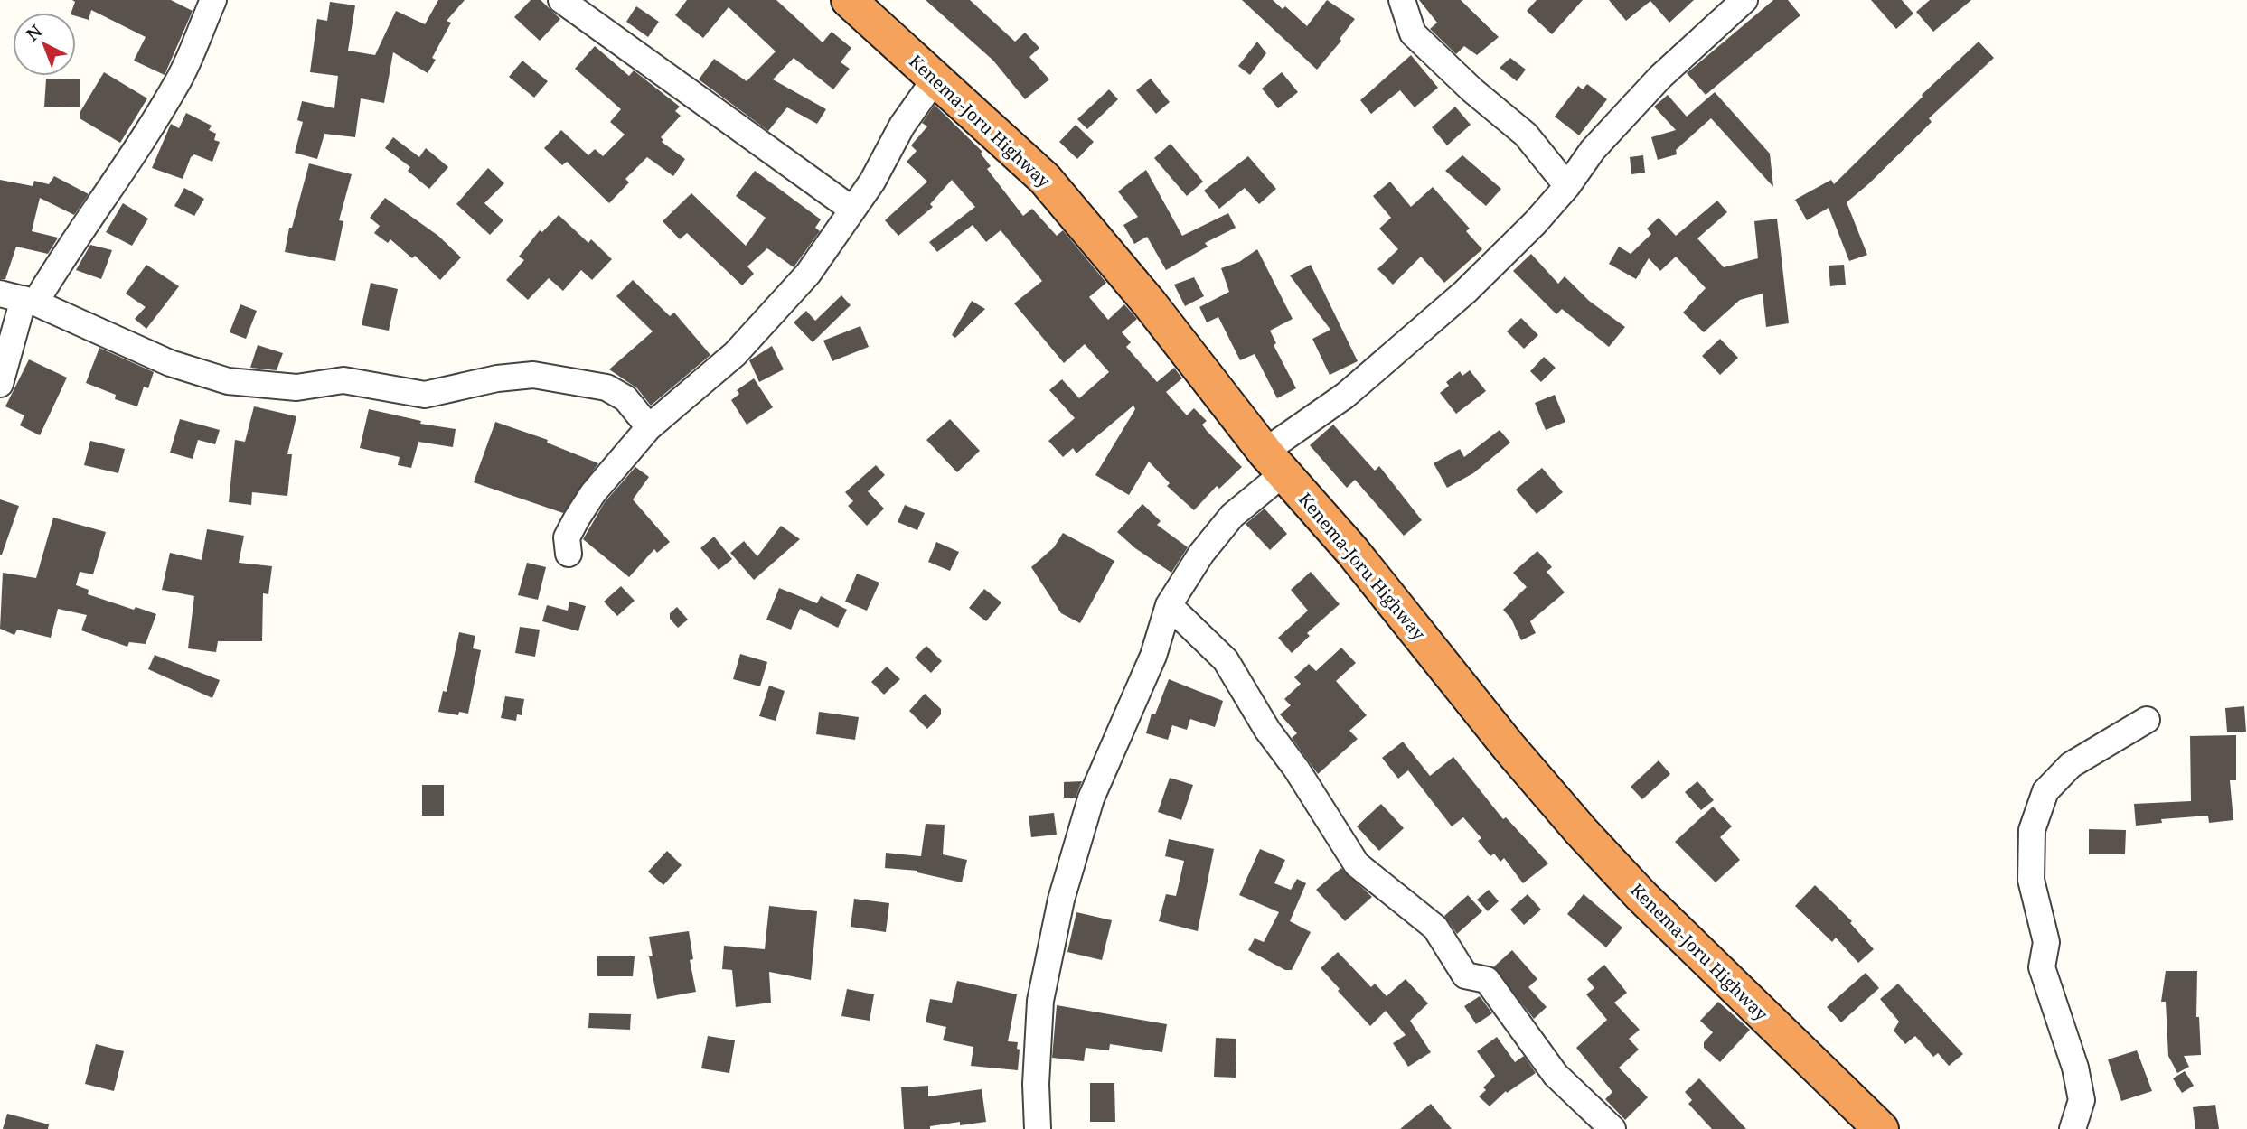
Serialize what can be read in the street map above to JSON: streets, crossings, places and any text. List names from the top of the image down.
{
  "streets": {
    "highway": ["Kenema-Joru Highway"]
  },
  "north": "top left"
}
